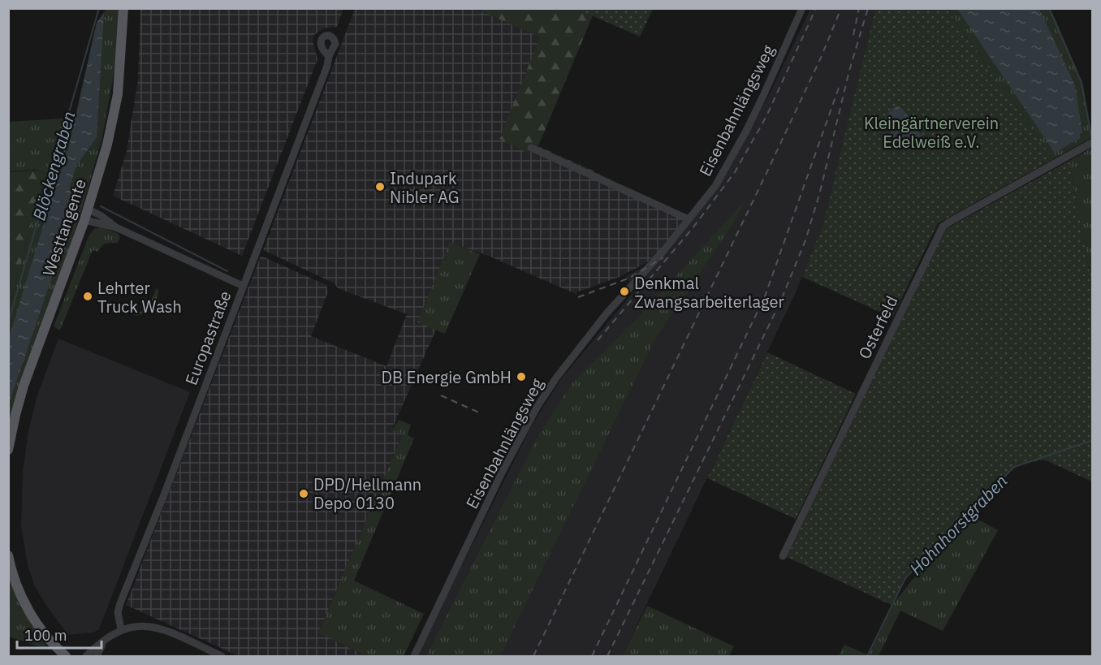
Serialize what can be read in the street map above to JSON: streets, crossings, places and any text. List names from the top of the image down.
{
  "streets": {
    "main road": ["Westtangente"],
    "street": ["Eisenbahnlängsweg", "Osterfeld", "Europastraße"]
  },
  "water": ["Blöckengraben", "Hohnhorstgraben"],
  "parks": ["Kleingärtnerverein Edelweiß e.V."],
  "places": [
    "Indupark Nibler AG",
    "Denkmal Zwangsarbeiterlager",
    "Lehrter Truck Wash",
    "DB Energie GmbH",
    "DPD/Hellmann Depo 0130"
  ],
  "scale_bar": "100 m"
}
